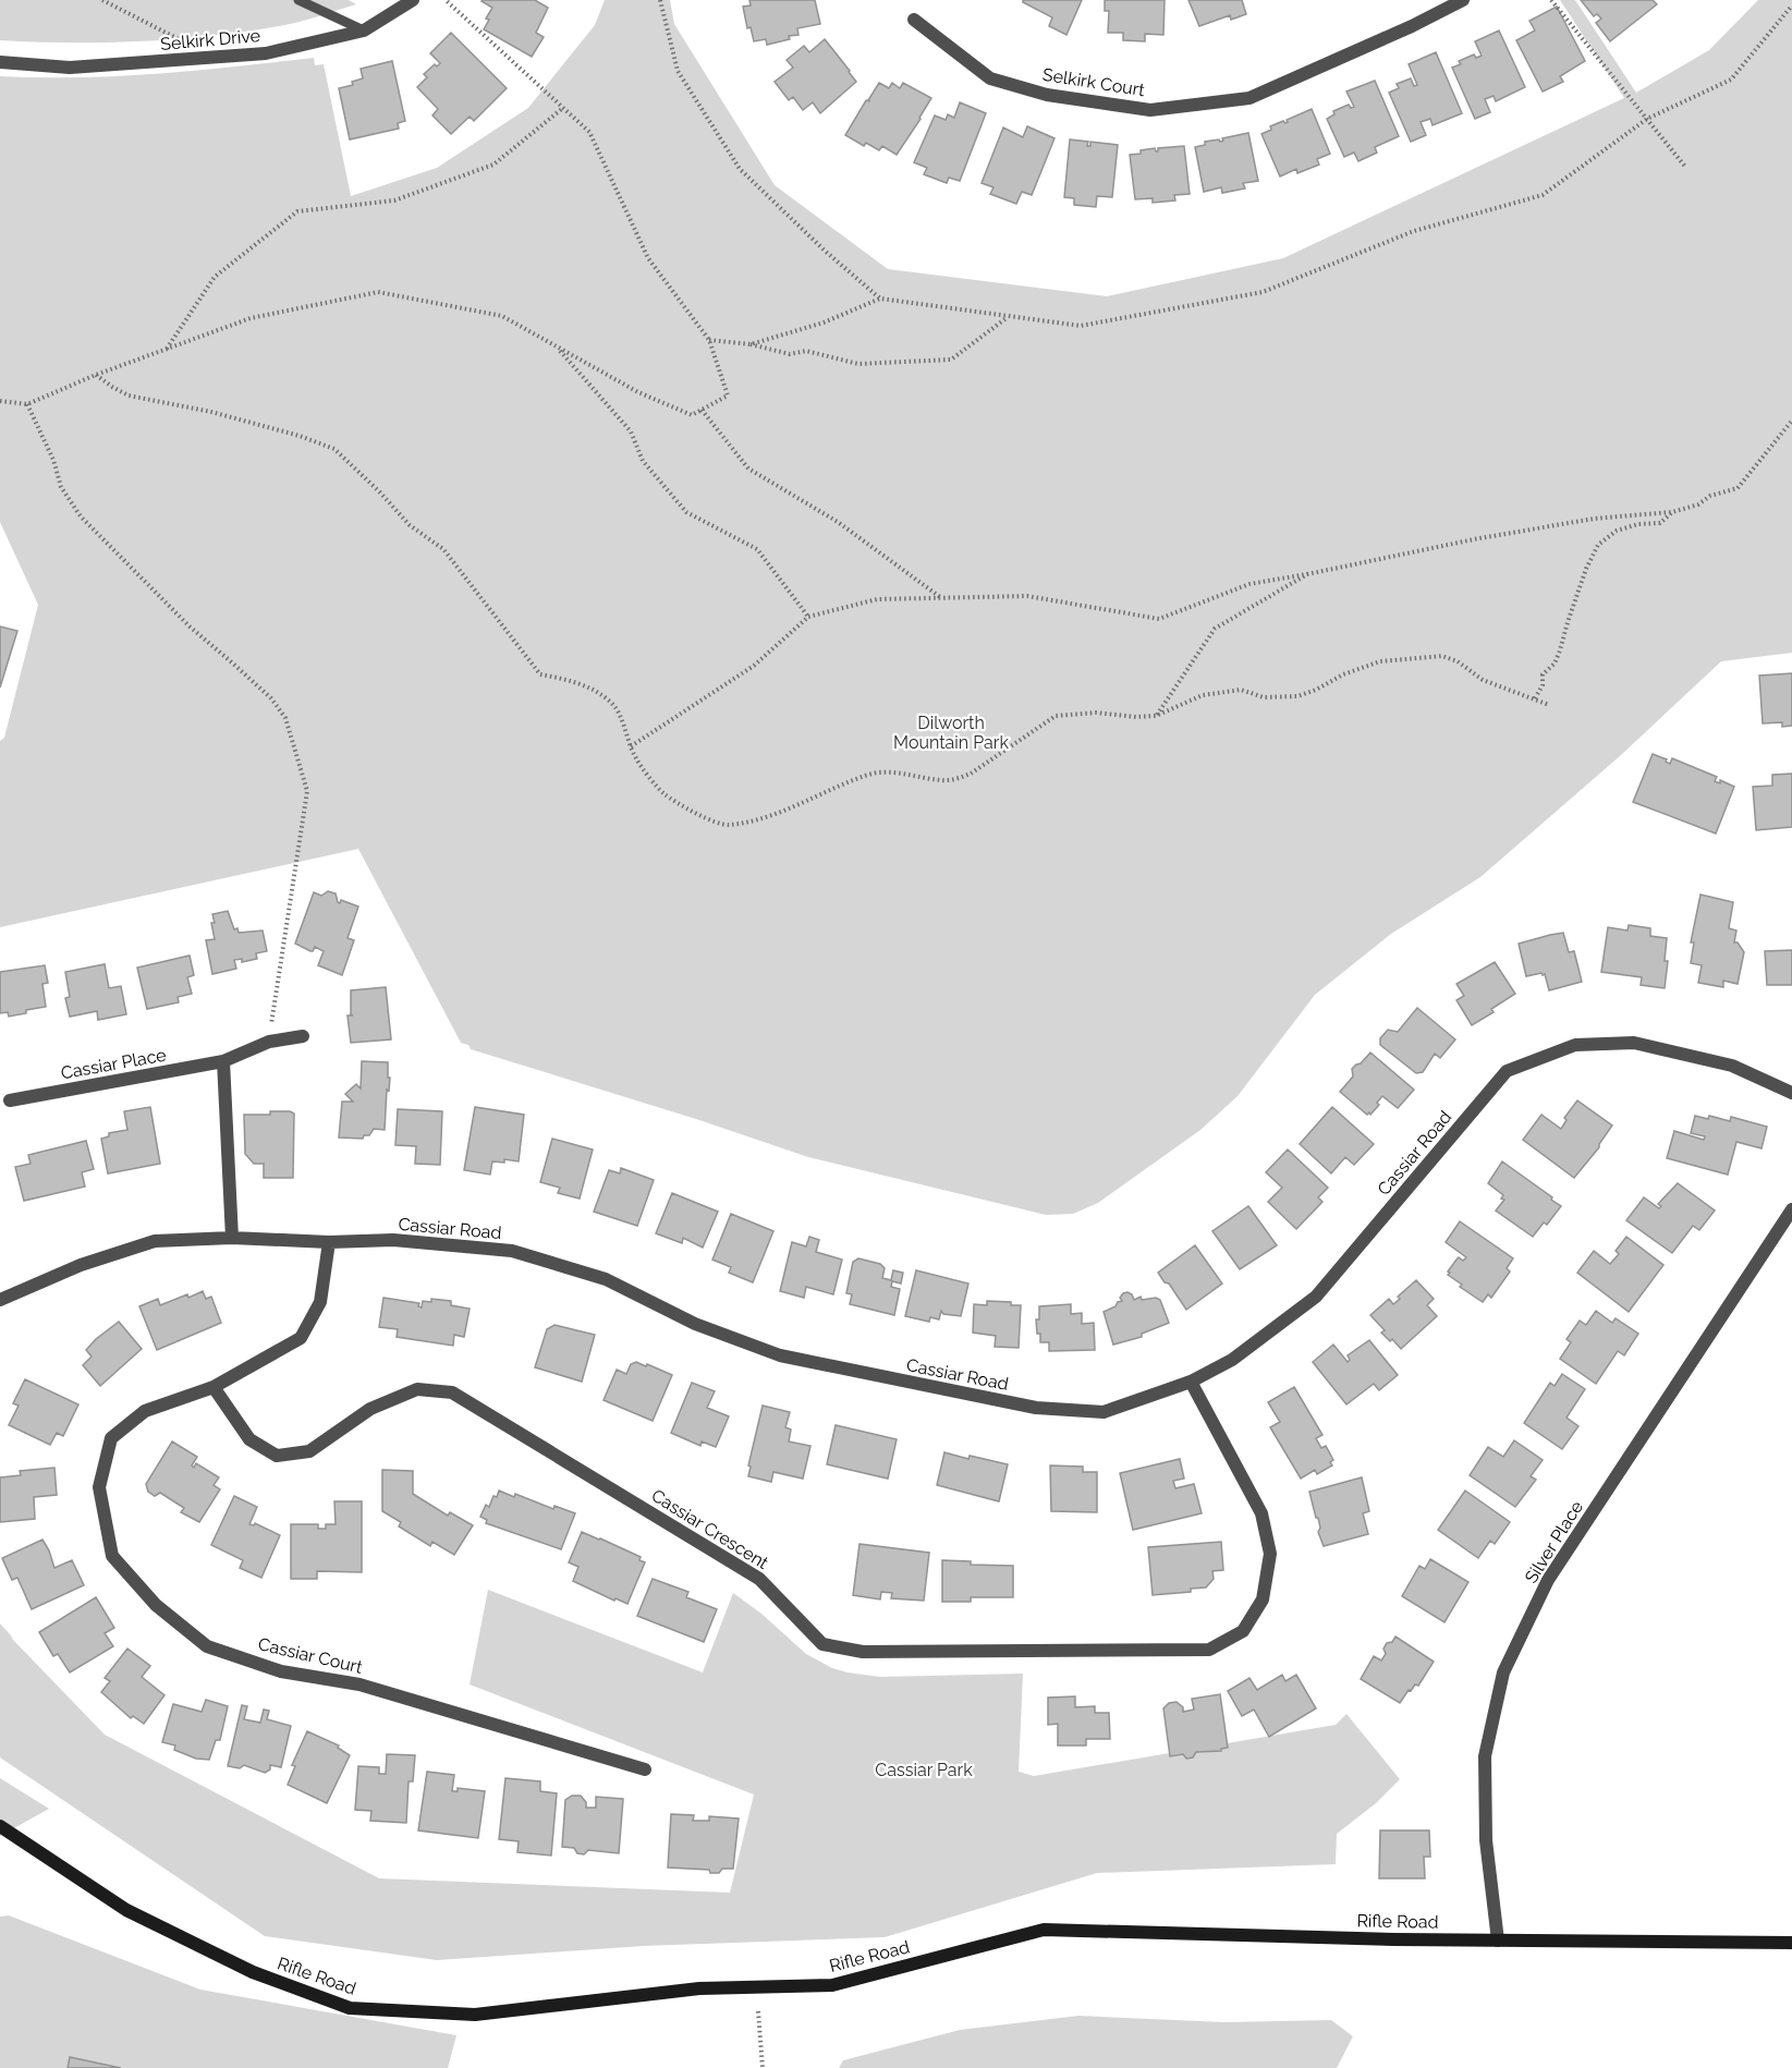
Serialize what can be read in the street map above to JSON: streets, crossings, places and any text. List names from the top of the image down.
{
  "streets": {
    "street": [
      "Selkirk Drive",
      "Selkirk Court",
      "Cassiar Place",
      "Cassiar Road",
      "Cassiar Crescent",
      "Silver Place",
      "Cassiar Court",
      "Rifle Road"
    ]
  },
  "crossings": [
    ["Cassiar Road", "Cassiar Crescent"],
    ["Cassiar Crescent", "Cassiar Court"],
    ["Silver Place", "Rifle Road"]
  ],
  "parks": ["Dilworth Mountain Park", "Cassiar Park"]
}
